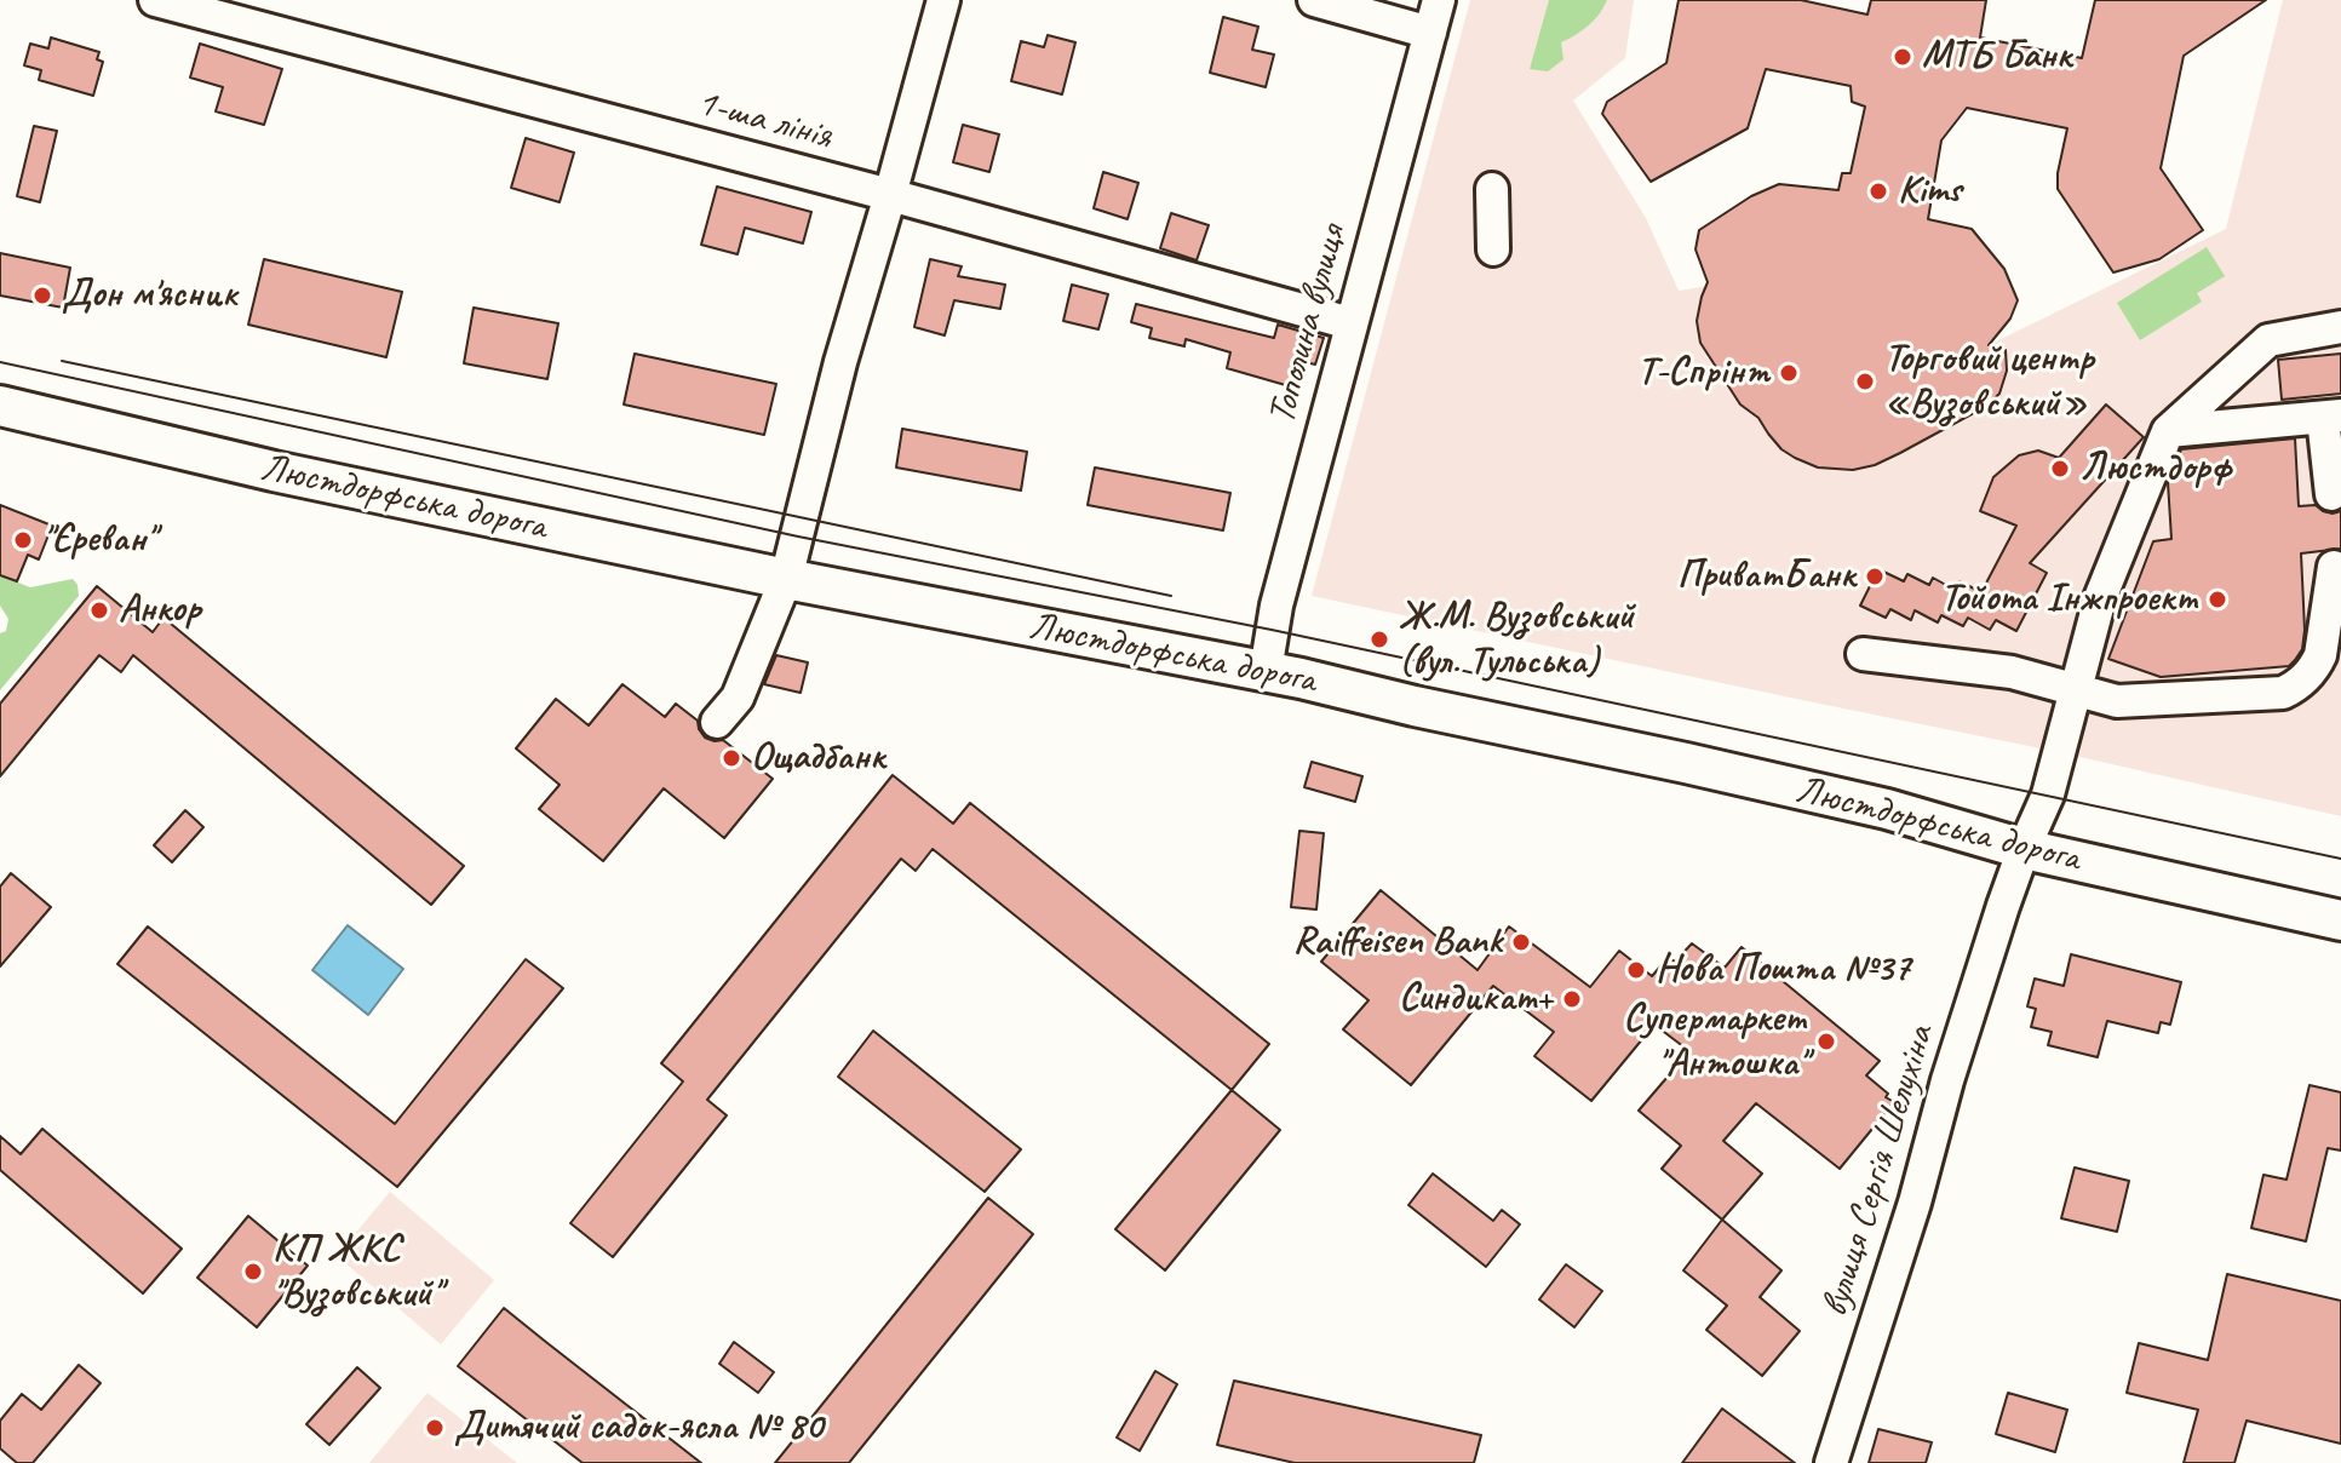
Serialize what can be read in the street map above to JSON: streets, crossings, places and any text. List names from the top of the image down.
{
  "streets": {
    "main road": ["Люстдорфська дорога"],
    "street": ["1-ша лінія", "Тополина вулиця", "вулиця Сергія Шелухіна"]
  },
  "crossings": [
    ["1-ша лінія", "Тополина вулиця"],
    ["Тополина вулиця", "Люстдорфська дорога"],
    ["Люстдорфська дорога", "вулиця Сергія Шелухіна"]
  ],
  "places": [
    "МТБ Банк",
    "Kims",
    "Дон м'ясник",
    "Т-Спрінт",
    "Торговий центр «Вузовський»",
    "Люстдорф",
    "\"Єреван\"",
    "ПриватБанк",
    "Тойота Інжпроект",
    "Анкор",
    "Ж.М. Вузовський (вул. Тульська)",
    "Ощадбанк",
    "Raiffeisen Bank",
    "Нова Пошта №37",
    "Синдикат+",
    "Супермаркет \"Антошка\"",
    "КП ЖКС \"Вузовський\"",
    "Дитячий садок-ясла № 80"
  ]
}
